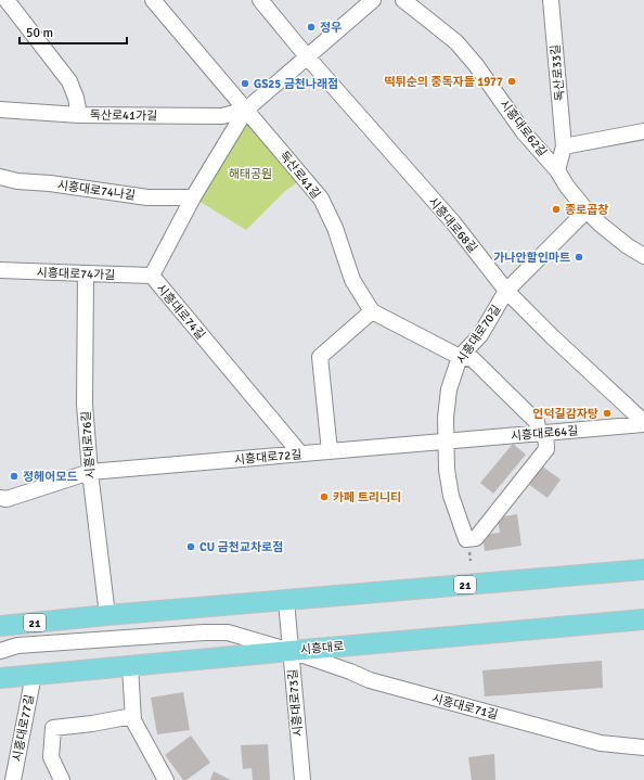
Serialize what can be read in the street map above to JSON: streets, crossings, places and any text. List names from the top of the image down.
{
  "streets": {
    "main road": ["21", "시흥대로"],
    "street": [
      "독산로33길",
      "독산로41가길",
      "시흥대로62길",
      "독산로41길",
      "시흥대로74나길",
      "시흥대로68길",
      "시흥대로74가길",
      "시흥대로74길",
      "시흥대로70길",
      "시흥대로64길",
      "시흥대로76길",
      "시흥대로72길",
      "시흥대로73길",
      "시흥대로71길",
      "시흥대로77길"
    ]
  },
  "crossings": [
    ["독산로41가길", "독산로41길"],
    ["독산로41가길", "시흥대로74길"],
    ["시흥대로62길", "시흥대로70길"],
    ["독산로41길", "시흥대로74길"],
    ["시흥대로74나길", "시흥대로74길"],
    ["시흥대로68길", "시흥대로70길"],
    ["시흥대로68길", "시흥대로64길"],
    ["시흥대로74가길", "시흥대로74길"],
    ["시흥대로74가길", "시흥대로76길"],
    ["시흥대로74길", "시흥대로72길"],
    ["시흥대로70길", "시흥대로64길"],
    ["시흥대로70길", "시흥대로72길"],
    ["시흥대로64길", "시흥대로72길"],
    ["시흥대로76길", "시흥대로72길"],
    ["시흥대로76길", "21"],
    ["21", "시흥대로73길"],
    ["시흥대로", "시흥대로73길"],
    ["시흥대로", "시흥대로71길"],
    ["시흥대로", "시흥대로77길"],
    ["시흥대로73길", "시흥대로71길"]
  ],
  "parks": ["해태공원"],
  "places": [
    "정우",
    "떡튀순의 중독자들 1977",
    "GS25 금천나래점",
    "종로곱창",
    "가나안할인마트",
    "언덕길감자탕",
    "정헤어모드",
    "카페 트리니티",
    "CU 금천교차로점"
  ],
  "scale_bar": "50 m"
}
